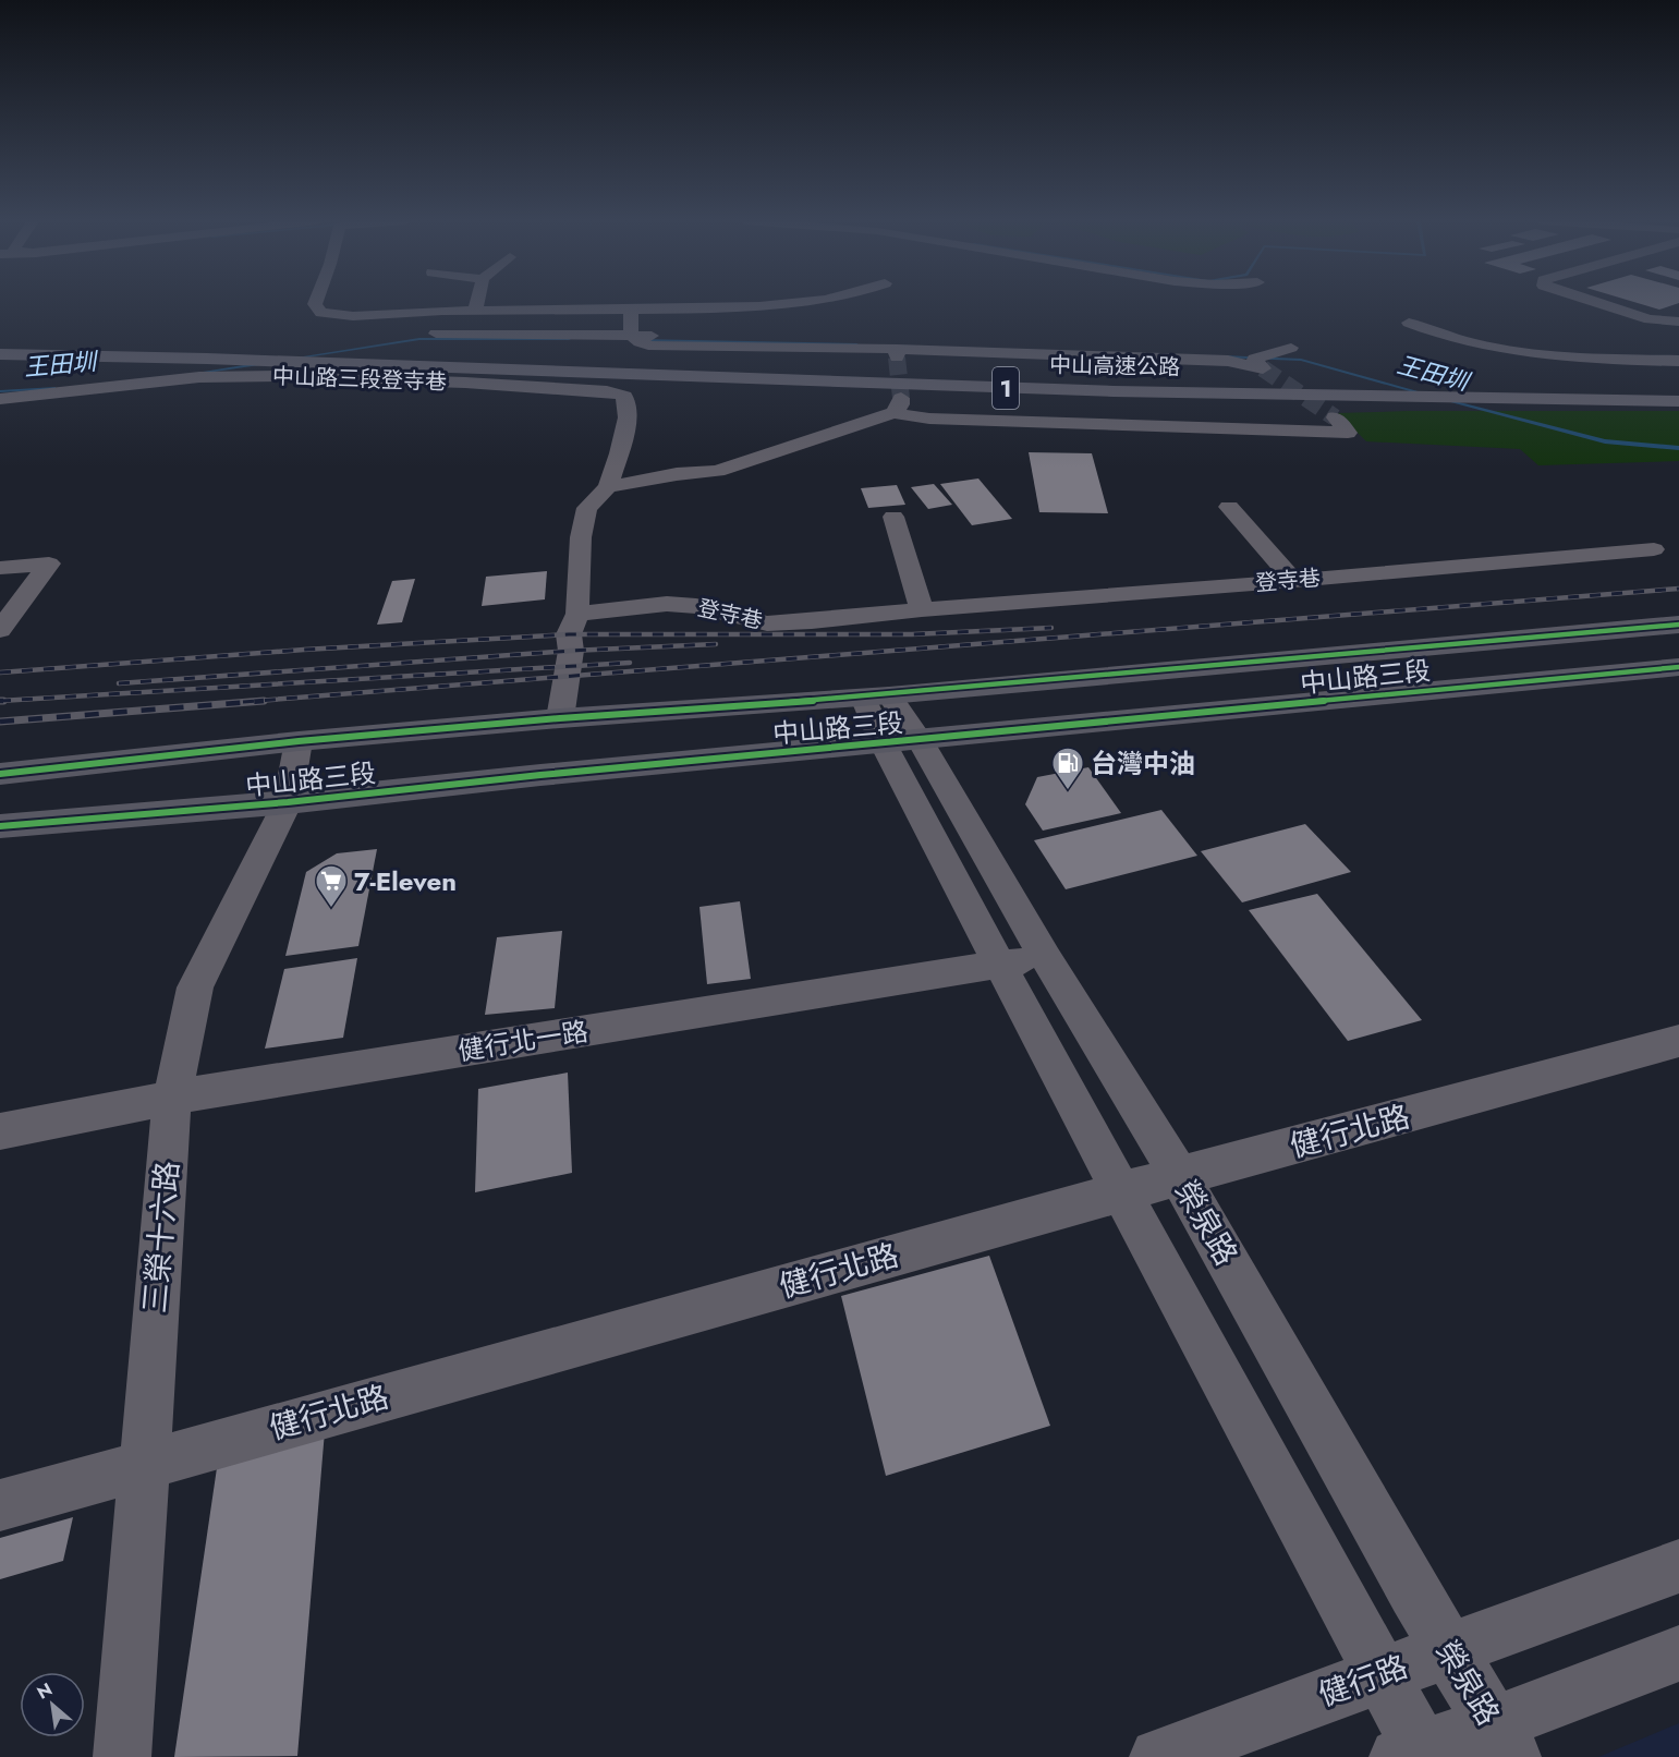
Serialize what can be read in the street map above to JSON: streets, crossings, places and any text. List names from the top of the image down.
{
  "streets": {
    "highway": ["中山高速公路", "1"],
    "main road": ["中山路三段"],
    "street": [
      "中山路三段登寺巷",
      "登寺巷",
      "健行北一路",
      "健行北路",
      "榮泉路",
      "三榮十六路",
      "健行路"
    ]
  },
  "crossings": [
    ["中山路三段登寺巷", "登寺巷"],
    ["中山路三段登寺巷", "中山路三段"],
    ["中山路三段", "榮泉路"],
    ["中山路三段", "三榮十六路"],
    ["健行北一路", "榮泉路"],
    ["健行北一路", "三榮十六路"],
    ["健行北路", "榮泉路"],
    ["健行北路", "三榮十六路"],
    ["榮泉路", "健行路"]
  ],
  "water": ["王田圳"],
  "places": {
    "fuel station": ["台灣中油"],
    "supermarket": ["7-Eleven"]
  },
  "north": "top left"
}
